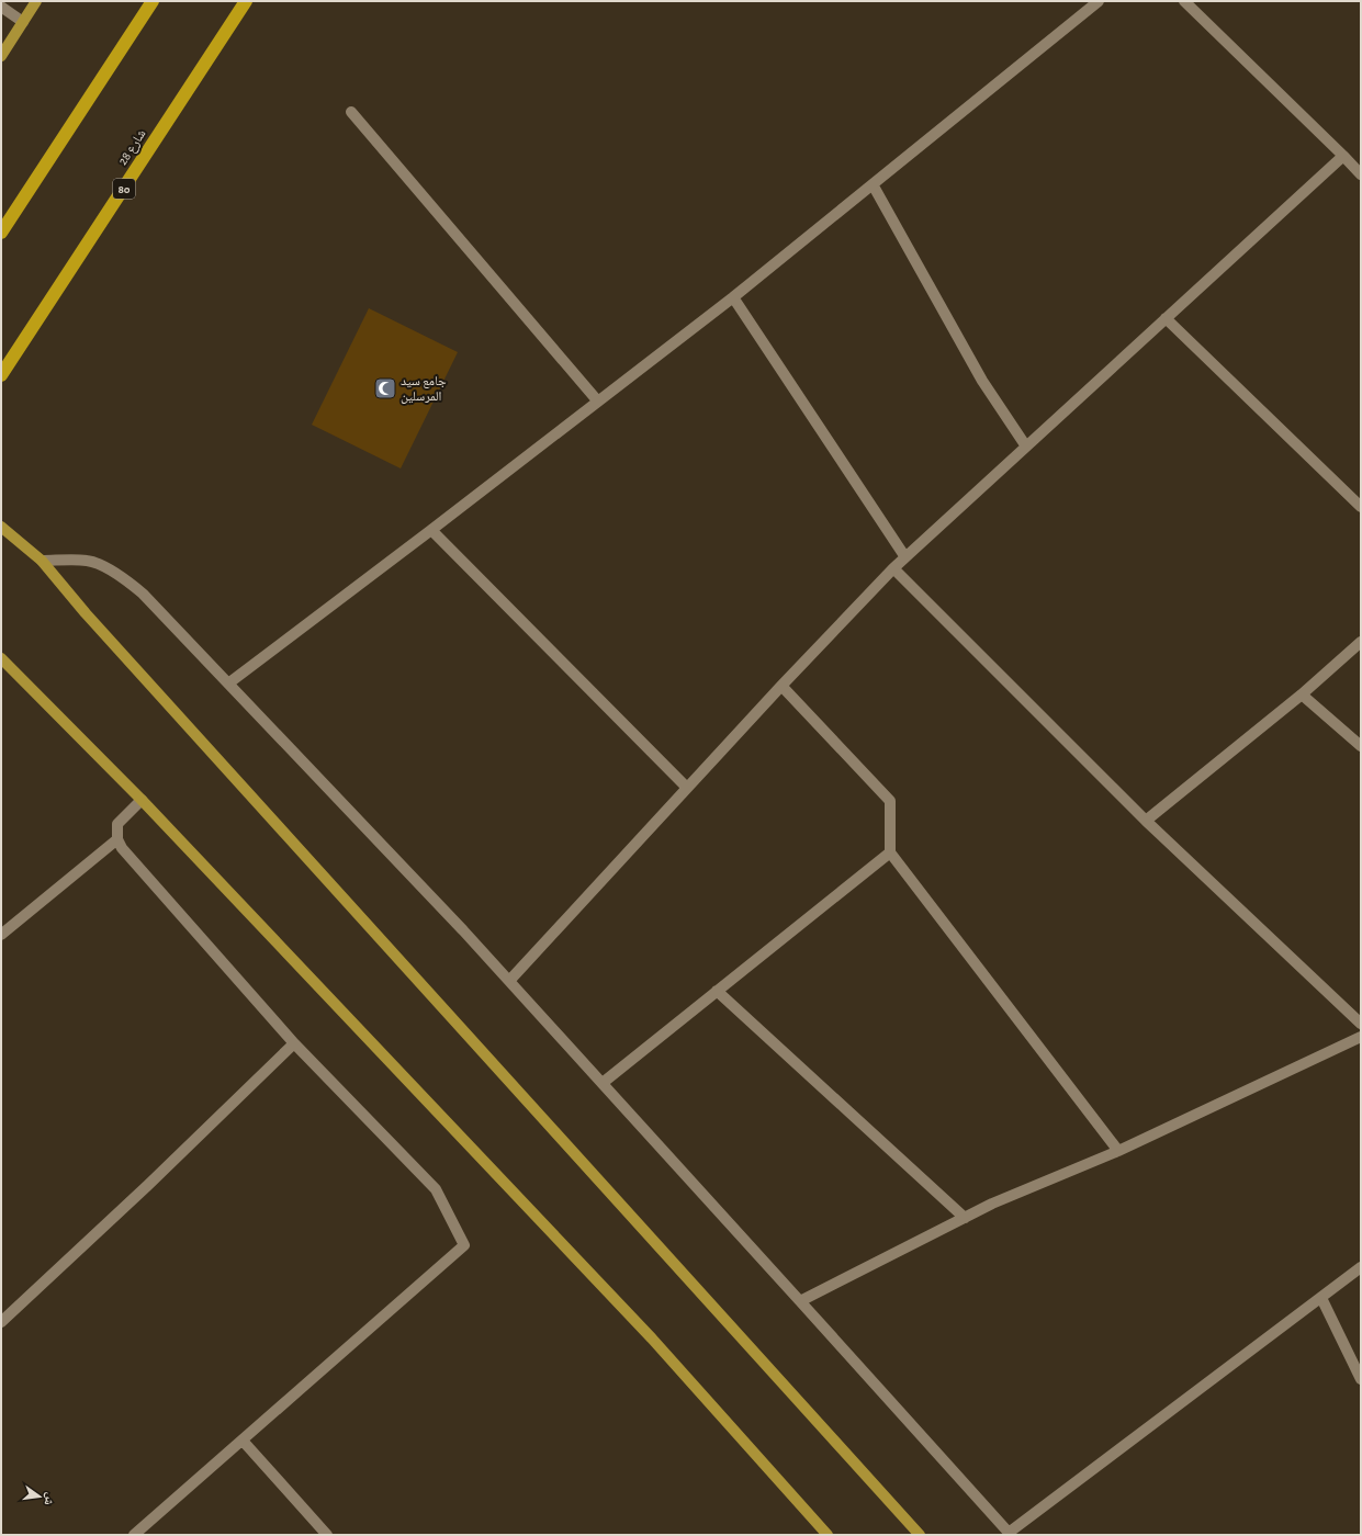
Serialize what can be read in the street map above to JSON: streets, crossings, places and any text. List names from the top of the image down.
{
  "streets": {
    "highway": ["شارع 28", "80"]
  },
  "places": {
    "mosque": ["جامع سيد المرسلين"]
  },
  "north": "right"
}
